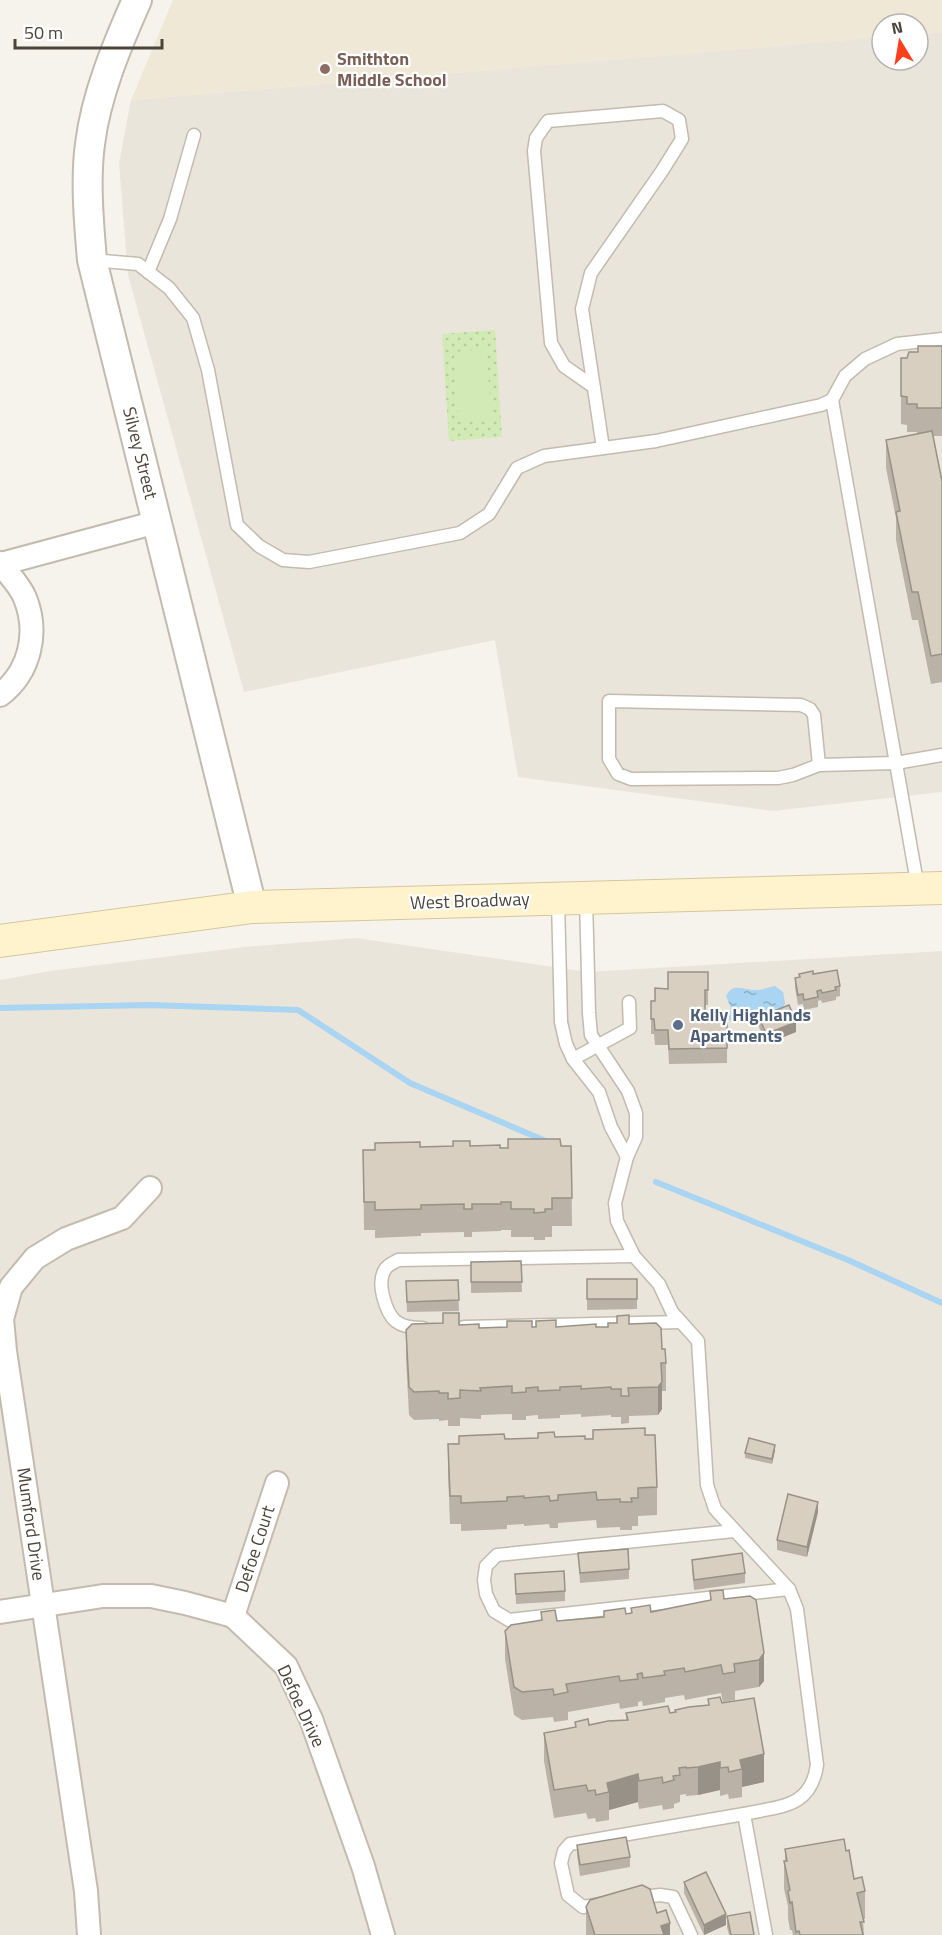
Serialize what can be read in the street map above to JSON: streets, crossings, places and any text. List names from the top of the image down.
{
  "streets": {
    "main road": ["West Broadway"],
    "street": [
      "Silvey Street",
      "Mumford Drive",
      "Defoe Court",
      "Defoe Drive"
    ]
  },
  "crossings": [
    ["Silvey Street", "West Broadway"],
    ["Mumford Drive", "Defoe Drive"],
    ["Defoe Court", "Defoe Drive"]
  ],
  "places": ["Smithton Middle School", "Kelly Highlands Apartments"],
  "scale_bar": "50 m",
  "north": "top"
}
